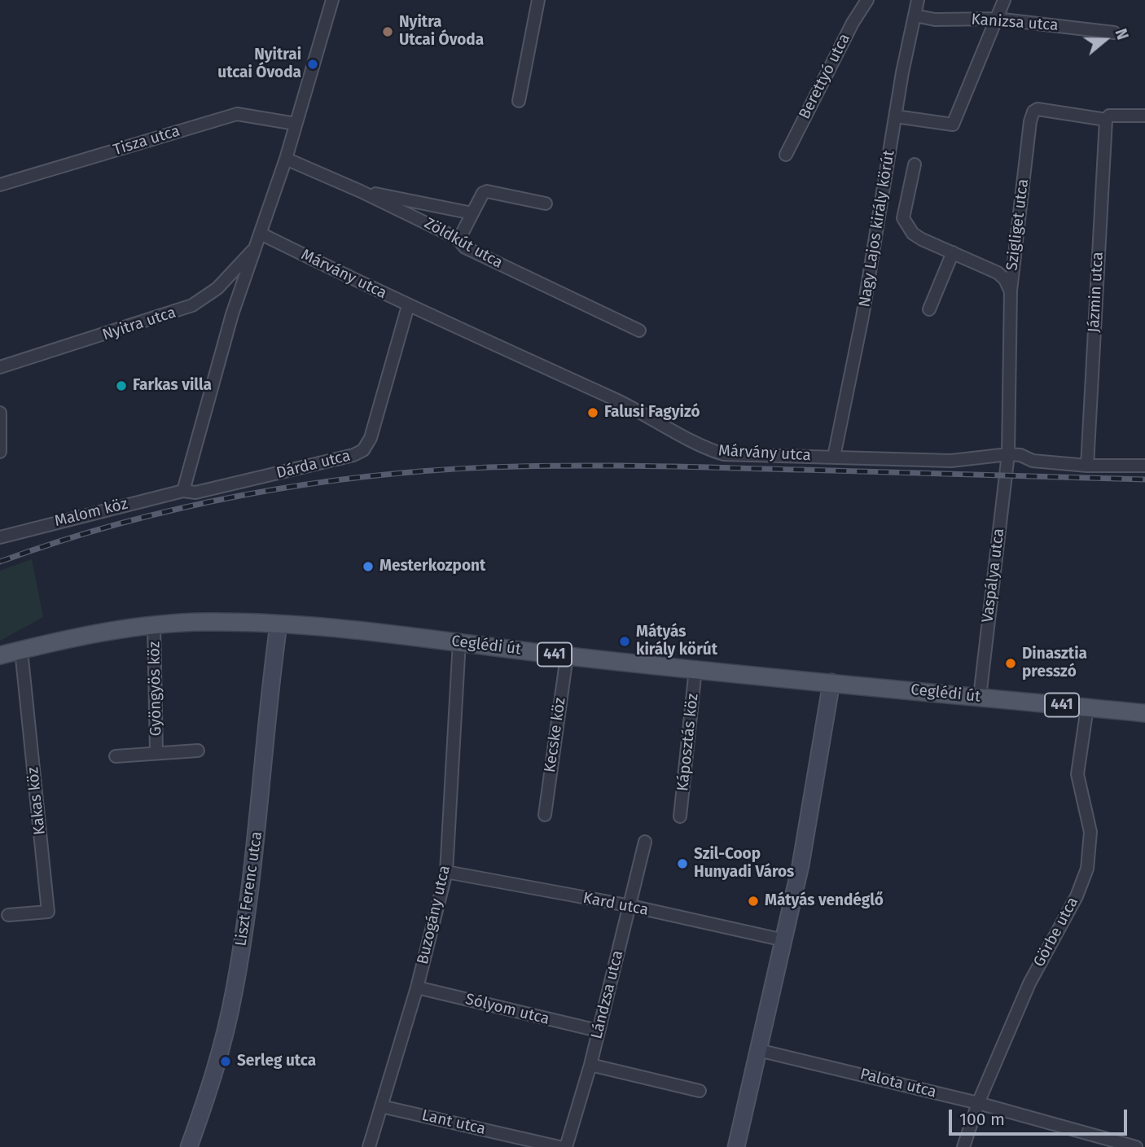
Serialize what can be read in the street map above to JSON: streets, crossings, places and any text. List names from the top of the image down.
{
  "streets": {
    "main road": ["Ceglédi út", "441"],
    "street": [
      "Kanizsa utca",
      "Berettyó utca",
      "Tisza utca",
      "Szigliget utca",
      "Nagy Lajos király körút",
      "Zöldkút utca",
      "Márvány utca",
      "Jázmin utca",
      "Nyitra utca",
      "Dárda utca",
      "Malom köz",
      "Vaspálya utca",
      "Gyöngyös köz",
      "Kecske köz",
      "Káposztás köz",
      "Kakas köz",
      "Liszt Ferenc utca",
      "Kard utca",
      "Buzogány utca",
      "Görbe utca",
      "Lándzsa utca",
      "Sólyom utca",
      "Palota utca",
      "Lant utca"
    ]
  },
  "crossings": [
    ["Kanizsa utca", "Nagy Lajos király körút"],
    ["Tisza utca", "Nyitra utca"],
    ["Szigliget utca", "Márvány utca"],
    ["Szigliget utca", "Jázmin utca"],
    ["Szigliget utca", "Vaspálya utca"],
    ["Nagy Lajos király körút", "Márvány utca"],
    ["Zöldkút utca", "Nyitra utca"],
    ["Márvány utca", "Jázmin utca"],
    ["Márvány utca", "Nyitra utca"],
    ["Márvány utca", "Dárda utca"],
    ["Márvány utca", "Vaspálya utca"],
    ["Nyitra utca", "Dárda utca"],
    ["Nyitra utca", "Malom köz"],
    ["Dárda utca", "Malom köz"],
    ["Vaspálya utca", "Ceglédi út"],
    ["Ceglédi út", "Gyöngyös köz"],
    ["Ceglédi út", "Kecske köz"],
    ["Ceglédi út", "Káposztás köz"],
    ["Ceglédi út", "Kakas köz"],
    ["Ceglédi út", "Liszt Ferenc utca"],
    ["Ceglédi út", "Buzogány utca"],
    ["Ceglédi út", "Görbe utca"],
    ["Kard utca", "Buzogány utca"],
    ["Kard utca", "Lándzsa utca"],
    ["Buzogány utca", "Sólyom utca"],
    ["Buzogány utca", "Lant utca"],
    ["Görbe utca", "Palota utca"],
    ["Lándzsa utca", "Sólyom utca"]
  ],
  "places": [
    "Nyitra Utcai Óvoda",
    "Nyitrai utcai Óvoda",
    "Farkas villa",
    "Falusi Fagyizó",
    "Mesterkozpont",
    "Mátyás király körút",
    "Dinasztia presszó",
    "Szil-Coop Hunyadi Város",
    "Mátyás vendéglő",
    "Serleg utca"
  ],
  "scale_bar": "100 m",
  "north": "right"
}
